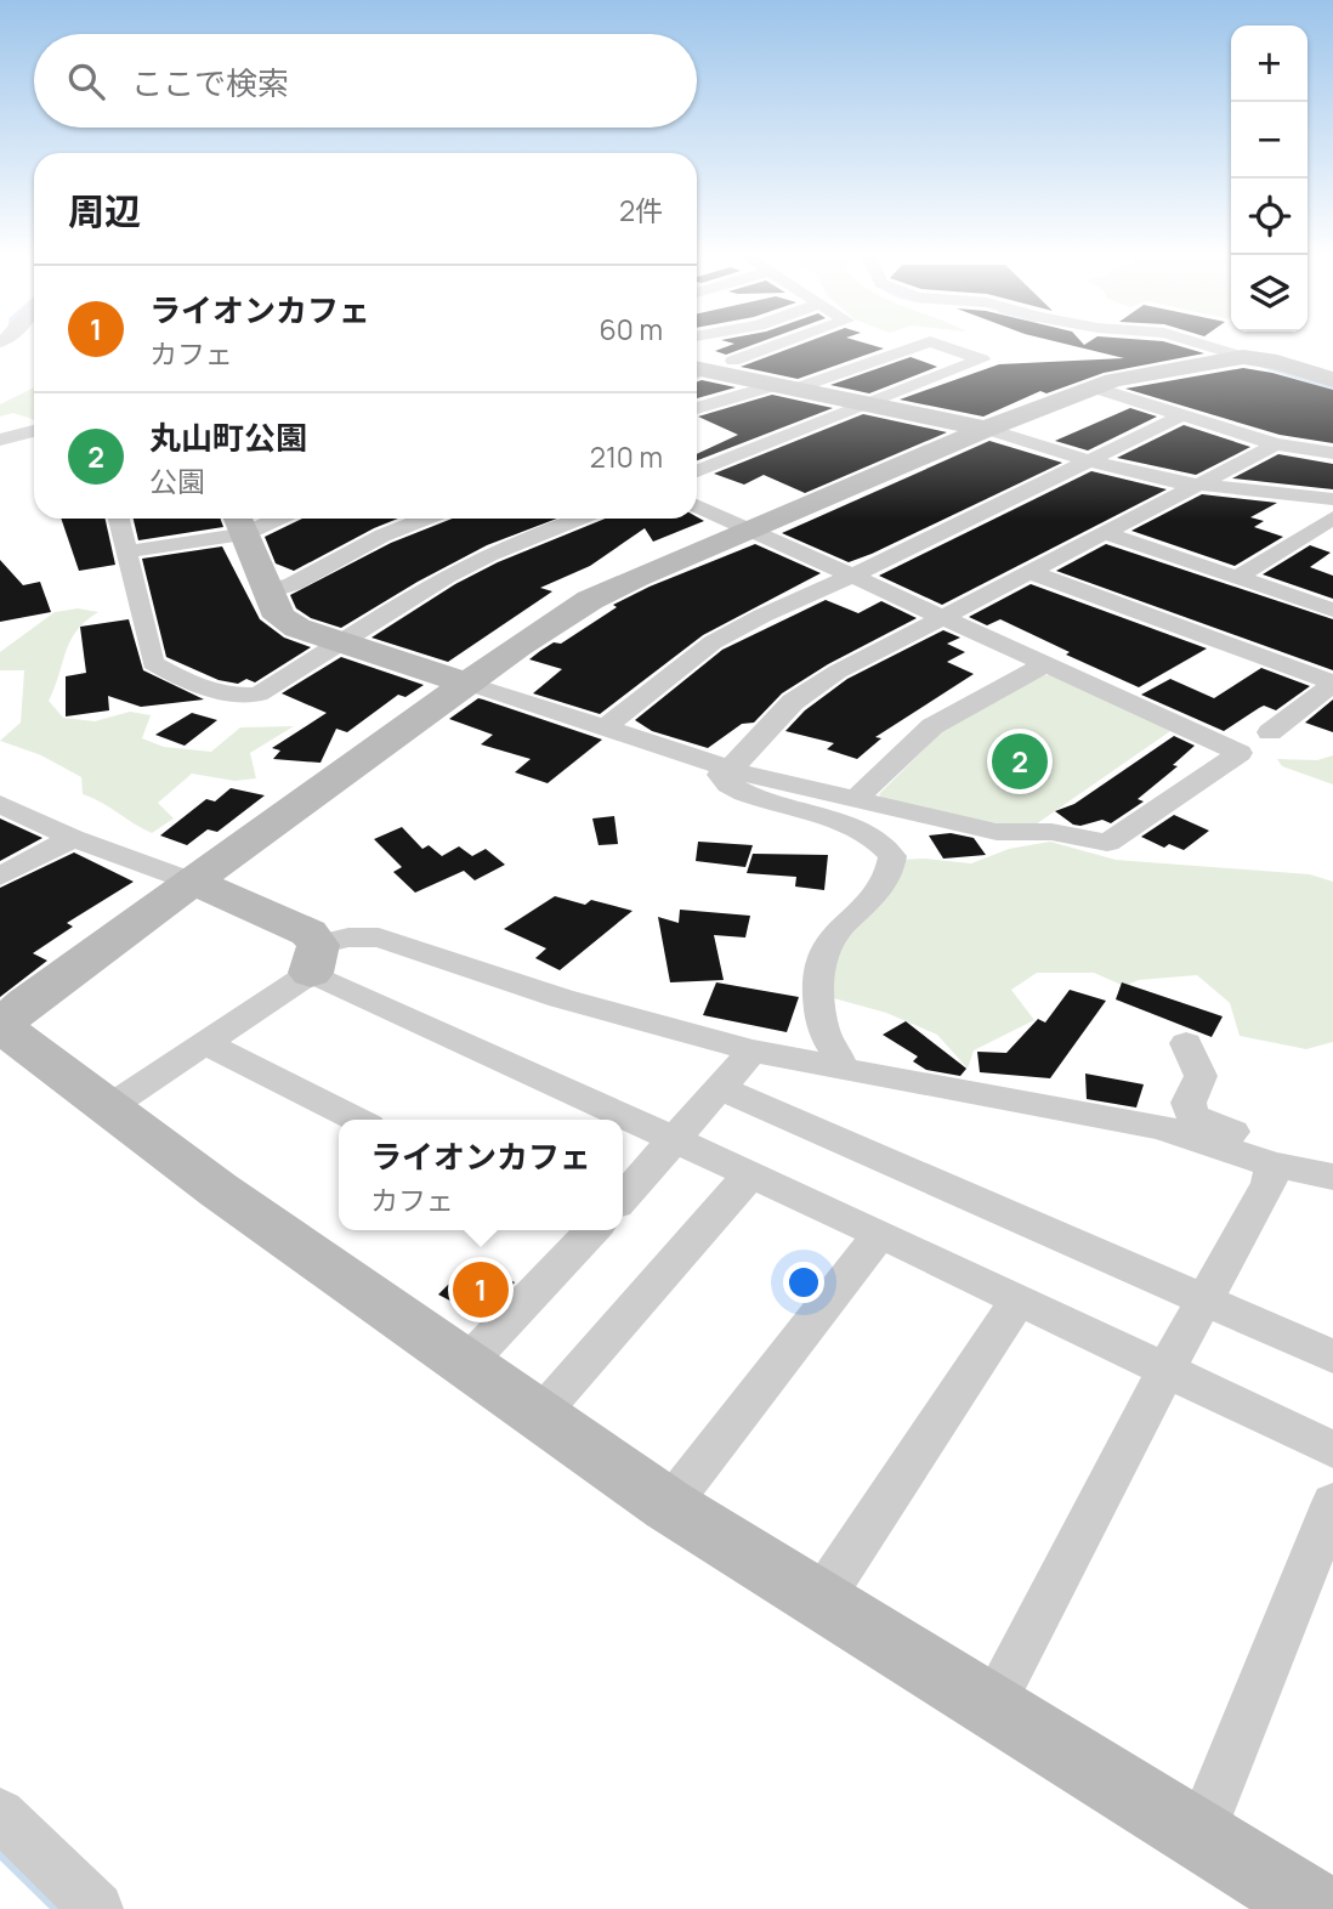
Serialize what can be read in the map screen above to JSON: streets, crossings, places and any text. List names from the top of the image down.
{
  "page": {
    "map_buttons": ["+", "−"],
    "search": "ここで検索",
    "heading": ["周辺", "2件"],
    "list": [
      {
        "mark": "1",
        "name": "ライオンカフェ",
        "note": "カフェ",
        "value": "60 m"
      },
      {
        "mark": "2",
        "name": "丸山町公園",
        "note": "公園",
        "value": "210 m"
      }
    ],
    "pins": ["2", "1"],
    "popup": ["ライオンカフェ", "カフェ"]
  }
}
